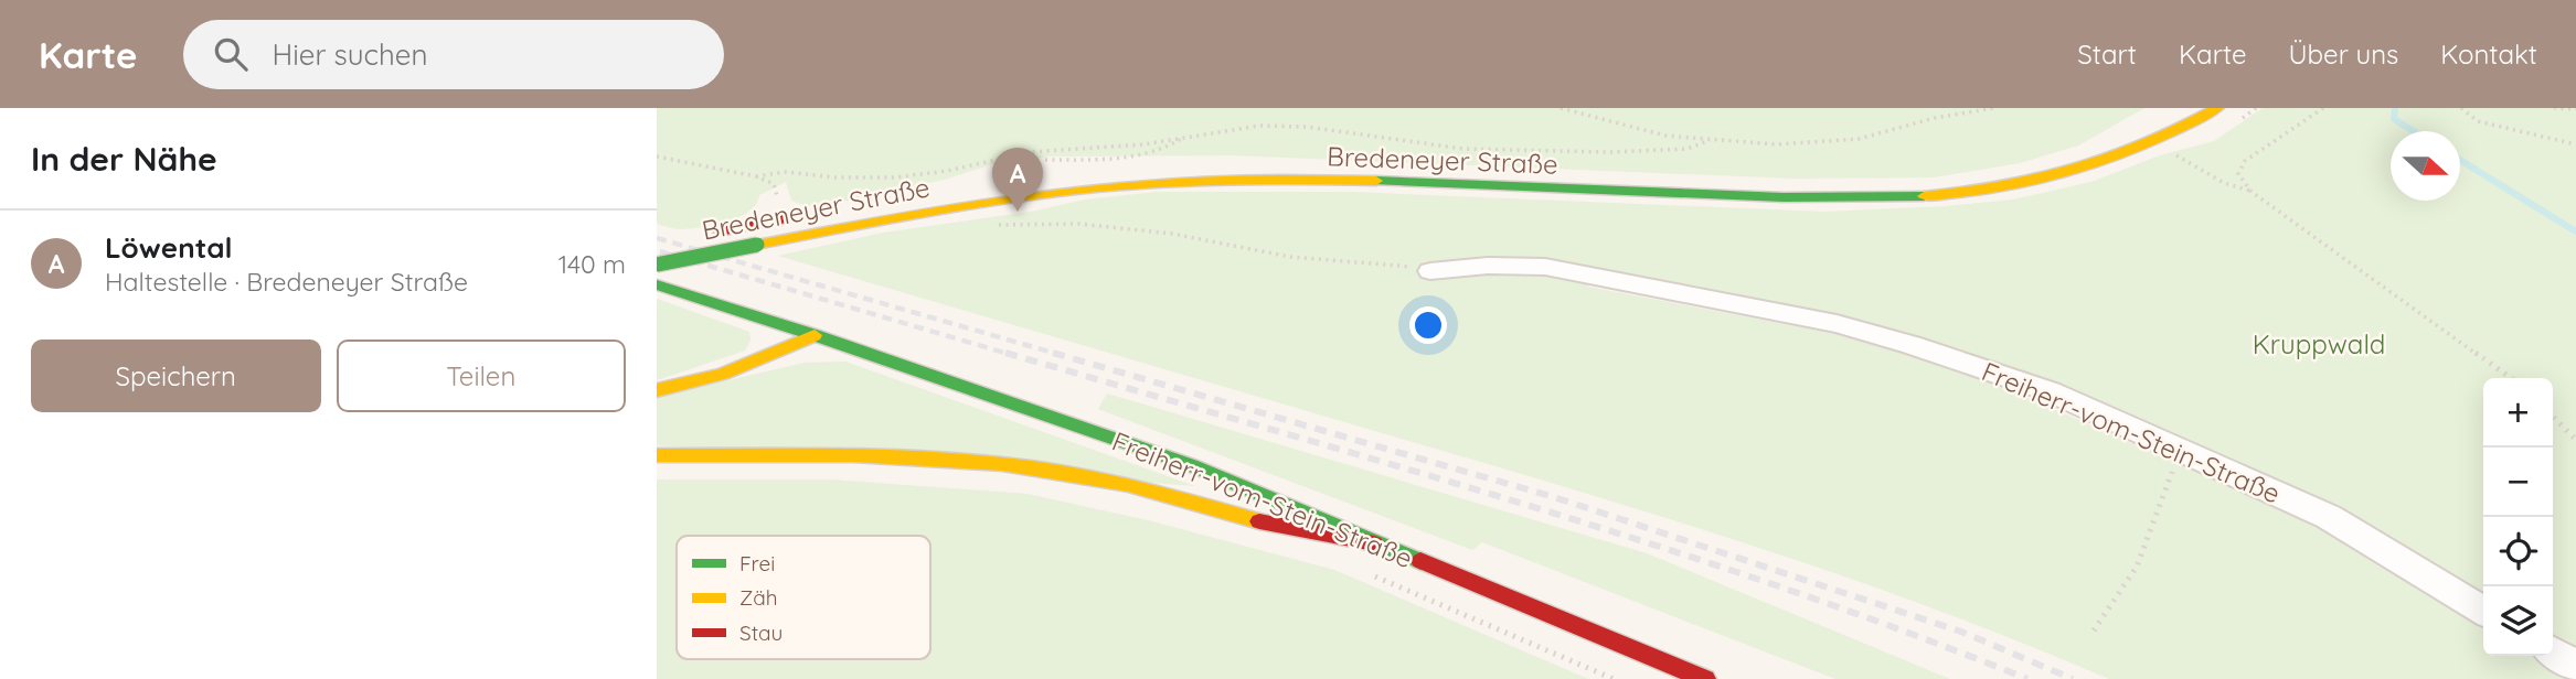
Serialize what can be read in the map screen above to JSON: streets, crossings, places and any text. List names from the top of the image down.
{
  "streets": {
    "main road": ["Bredeneyer Straße", "Freiherr-vom-Stein-Straße"]
  },
  "parks": ["Kruppwald"],
  "legend": ["Frei", "Zäh", "Stau"],
  "north": "right",
  "page": {
    "header": "Karte",
    "search": "Hier suchen",
    "nav": [
      "Start",
      "Karte",
      "Über uns",
      "Kontakt"
    ],
    "heading": "In der Nähe",
    "pins": "A",
    "list": [
      {
        "mark": "A",
        "name": "Löwental",
        "note": "Haltestelle · Bredeneyer Straße",
        "value": "140 m"
      }
    ],
    "buttons": ["Speichern", "Teilen"],
    "map_buttons": ["+", "−"]
  }
}
